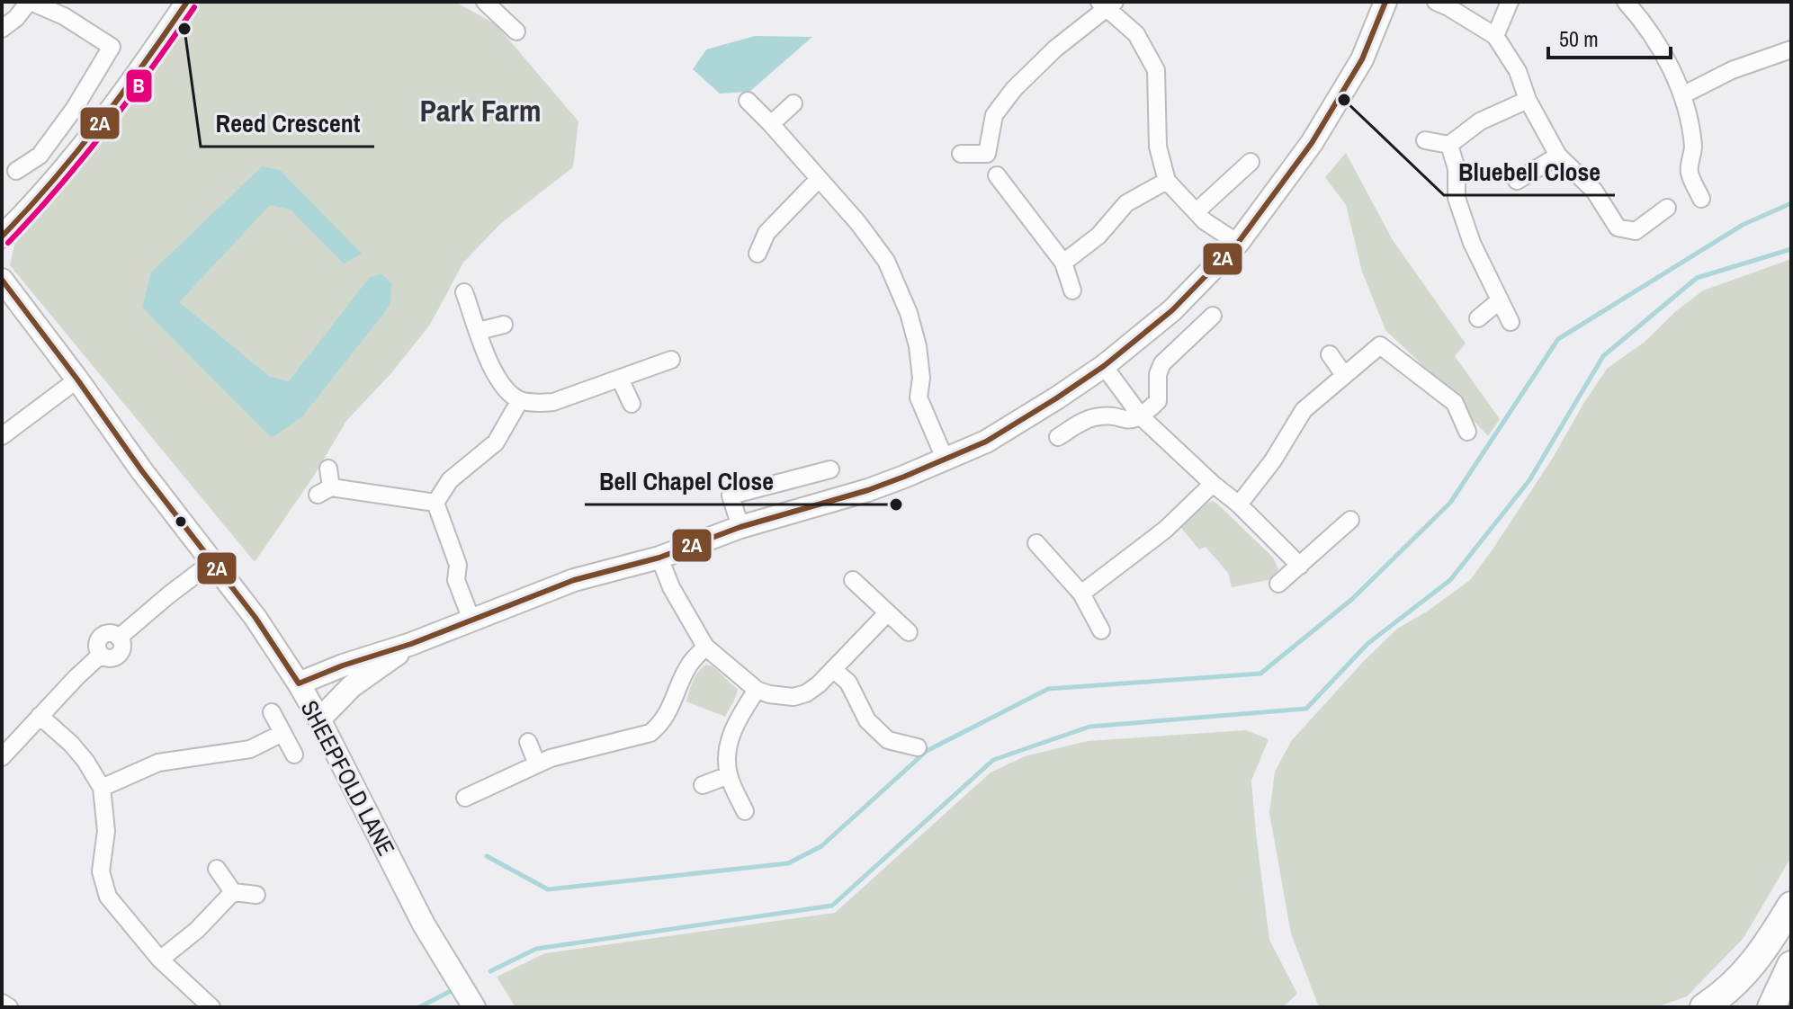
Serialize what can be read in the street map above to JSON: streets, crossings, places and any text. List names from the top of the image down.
{
  "streets": {
    "street": ["SHEEPFOLD LANE"]
  },
  "districts": ["Park Farm"],
  "places": ["Reed Crescent", "Bluebell Close", "Bell Chapel Close"],
  "lines": ["transit line 2A", "transit line B"],
  "scale_bar": "50 m"
}
